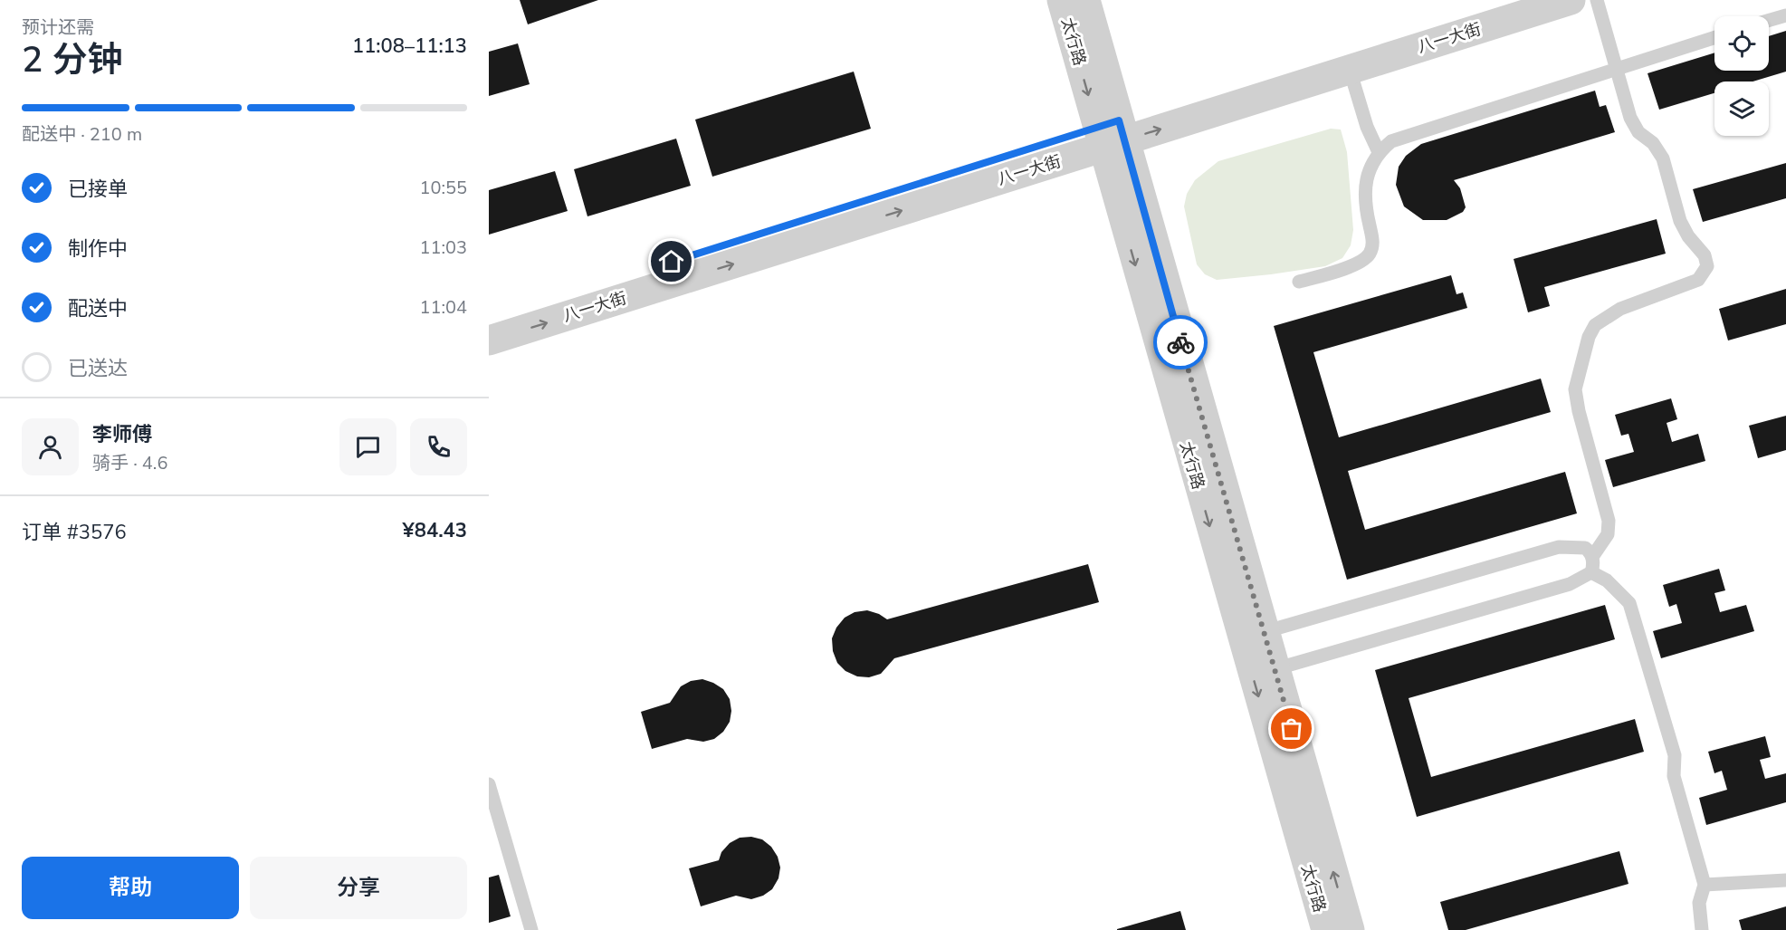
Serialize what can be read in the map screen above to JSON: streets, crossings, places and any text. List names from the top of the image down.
{
  "streets": {
    "street": ["八一大街", "太行路"]
  },
  "crossings": [
    ["八一大街", "太行路"]
  ],
  "page": {
    "heading": ["2 分钟", "预计还需", "11:08–11:13"],
    "panel": [
      "李师傅",
      "骑手 · 4.6",
      "订单 #3576",
      "¥84.43"
    ],
    "bar": "配送中 · 210 m",
    "list": [
      ["已接单", "10:55"],
      ["制作中", "11:03"],
      ["配送中", "11:04"],
      "已送达"
    ],
    "buttons": ["帮助", "分享"]
  }
}
